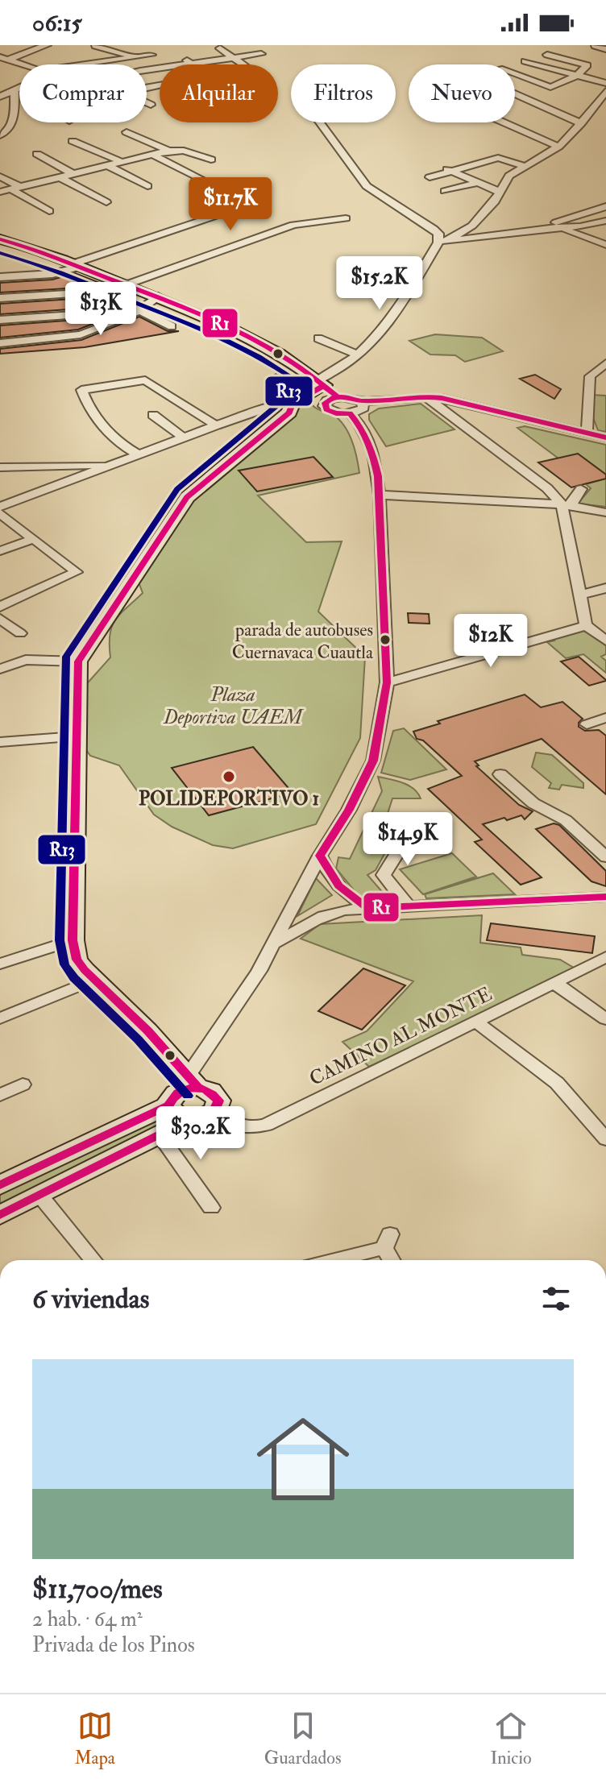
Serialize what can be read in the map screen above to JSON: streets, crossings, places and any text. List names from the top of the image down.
{
  "streets": {
    "street": ["CAMINO AL MONTE"]
  },
  "parks": ["Plaza Deportiva UAEM"],
  "places": ["parada de autobuses Cuernavaca Cuautla", "POLIDEPORTIVO 1"],
  "lines": ["transit line R1", "transit line R13"],
  "page": {
    "status": "06:15",
    "chip": [
      "Comprar",
      "Alquilar",
      "Filtros",
      "Nuevo"
    ],
    "price": [
      "$11.7K",
      "$15.2K",
      "$13K",
      "$12K",
      "$14.9K",
      "$30.2K"
    ],
    "heading": "6 viviendas",
    "list": [
      {
        "name": "$11,700/mes",
        "note": "2 hab. · 64 m² · Privada de los Pinos"
      }
    ],
    "tabs": ["Mapa", "Guardados", "Inicio"]
  }
}
